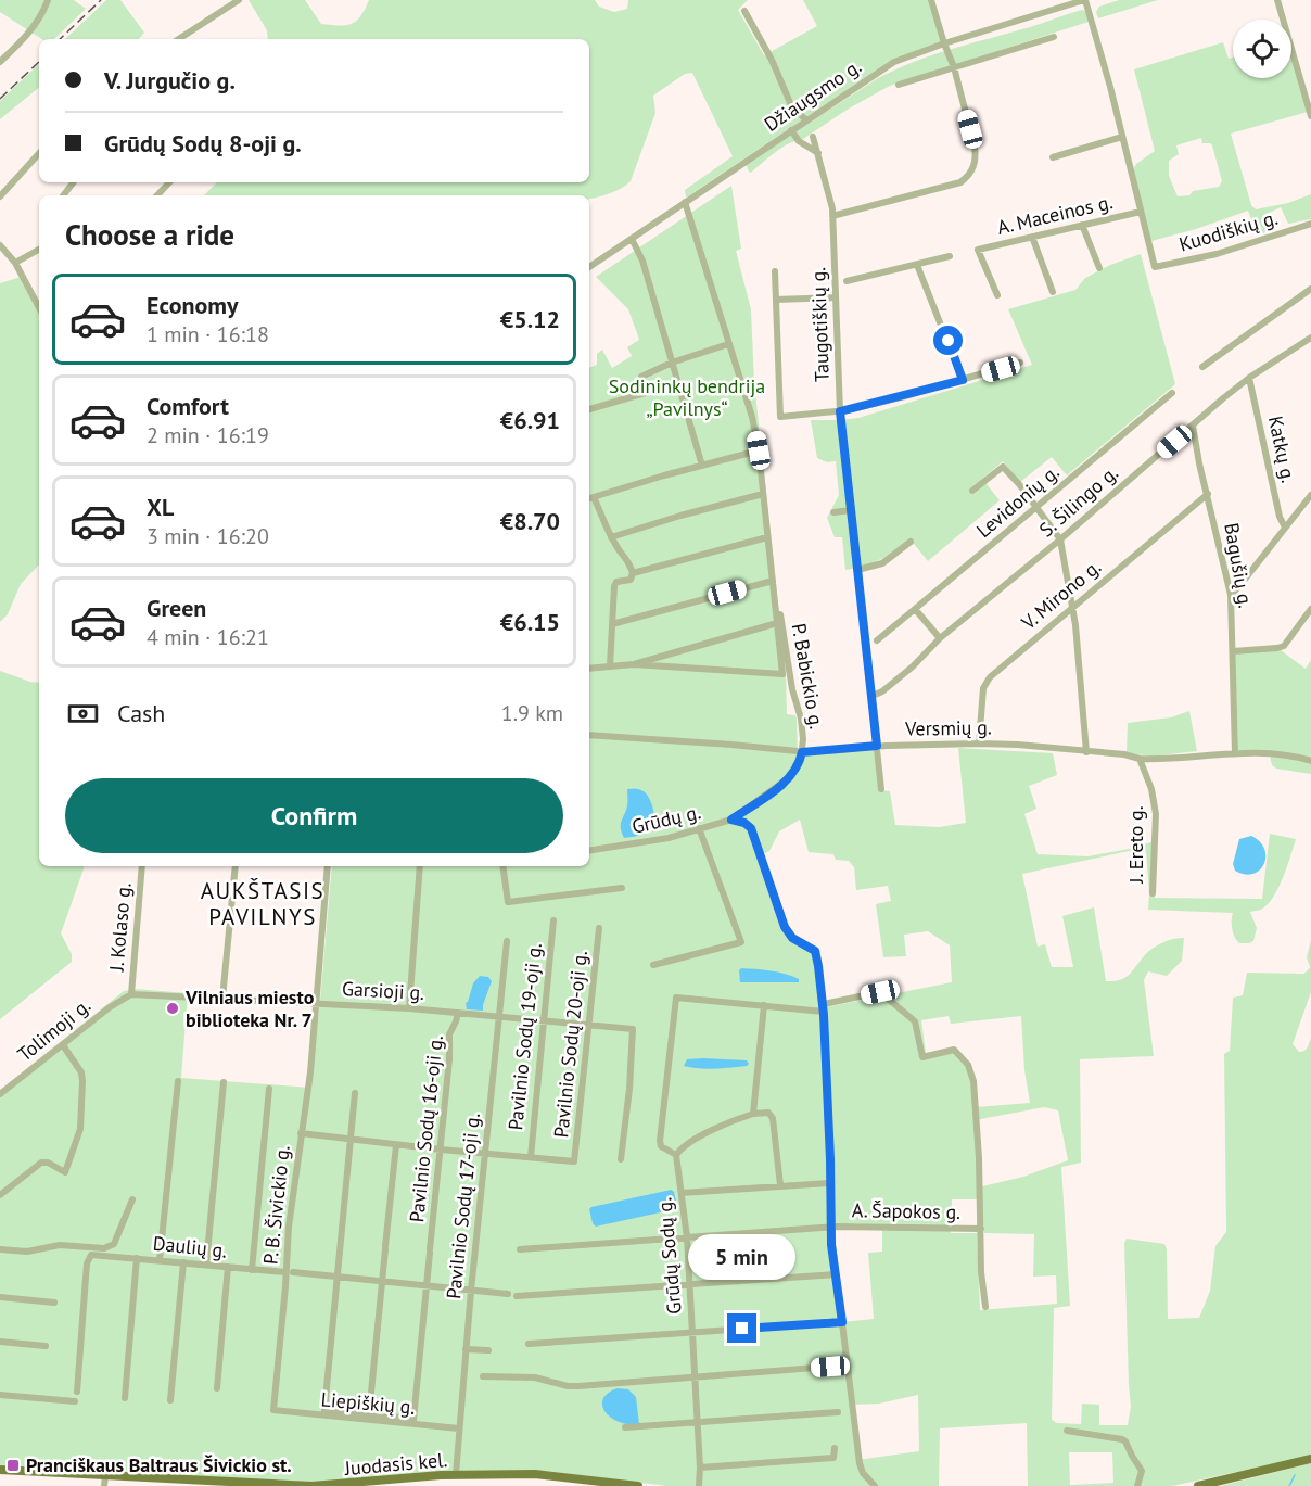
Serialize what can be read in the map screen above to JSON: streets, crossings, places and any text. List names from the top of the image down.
{
  "streets": {
    "main road": ["Juodasis kel."],
    "street": [
      "Džiaugsmo g.",
      "A. Maceinos g.",
      "Kuodiškių g.",
      "Taugotiškių g.",
      "Katkų g.",
      "Levidonių g.",
      "S. Šilingo g.",
      "Bagušių g.",
      "V. Mirono g.",
      "P. Babickio g.",
      "Versmių g.",
      "Grūdų g.",
      "J. Ereto g.",
      "J. Kolaso g.",
      "Garsioji g.",
      "Tolimoji g.",
      "Pavilnio Sodų 19-oji g.",
      "Pavilnio Sodų 20-oji g.",
      "Pavilnio Sodų 16-oji g.",
      "P. B. Šivickio g.",
      "Pavilnio Sodų 17-oji g.",
      "A. Šapokos g.",
      "Daulių g.",
      "Grūdų Sodų g.",
      "Liepiškių g."
    ]
  },
  "crossings": [
    ["A. Maceinos g.", "Kuodiškių g."],
    ["Taugotiškių g.", "S. Šilingo g."],
    ["Taugotiškių g.", "Versmių g."],
    ["Katkų g.", "S. Šilingo g."],
    ["S. Šilingo g.", "Bagušių g."],
    ["Bagušių g.", "V. Mirono g."],
    ["Bagušių g.", "Versmių g."],
    ["V. Mirono g.", "Versmių g."],
    ["P. Babickio g.", "Versmių g."],
    ["P. Babickio g.", "Grūdų g."],
    ["Versmių g.", "Grūdų g."],
    ["Versmių g.", "J. Ereto g."],
    ["J. Kolaso g.", "Garsioji g."],
    ["J. Kolaso g.", "Tolimoji g."],
    ["Garsioji g.", "Tolimoji g."],
    ["Garsioji g.", "Pavilnio Sodų 19-oji g."],
    ["Garsioji g.", "Pavilnio Sodų 20-oji g."],
    ["Garsioji g.", "Pavilnio Sodų 16-oji g."],
    ["Garsioji g.", "P. B. Šivickio g."],
    ["Garsioji g.", "Pavilnio Sodų 17-oji g."],
    ["Pavilnio Sodų 19-oji g.", "Pavilnio Sodų 20-oji g."],
    ["Pavilnio Sodų 20-oji g.", "Pavilnio Sodų 16-oji g."],
    ["Pavilnio Sodų 20-oji g.", "P. B. Šivickio g."],
    ["Pavilnio Sodų 20-oji g.", "Pavilnio Sodų 17-oji g."],
    ["Pavilnio Sodų 16-oji g.", "Daulių g."],
    ["P. B. Šivickio g.", "Daulių g."],
    ["P. B. Šivickio g.", "Liepiškių g."],
    ["Pavilnio Sodų 17-oji g.", "Daulių g."],
    ["Pavilnio Sodų 17-oji g.", "Liepiškių g."],
    ["Pavilnio Sodų 17-oji g.", "Juodasis kel."],
    ["A. Šapokos g.", "Grūdų Sodų g."]
  ],
  "districts": ["AUKŠTASIS PAVILNYS"],
  "parks": ["Sodininkų bendrija „Pavilnys“"],
  "places": {
    "other": ["Vilniaus miesto biblioteka Nr. 7"],
    "transit": ["Pranciškaus Baltraus Šivickio st."]
  },
  "page": {
    "banner": ["V. Jurgučio g.", "Grūdų Sodų 8-oji g."],
    "heading": "Choose a ride",
    "list": [
      {
        "name": "Economy",
        "note": "1 min · 16:18",
        "value": "€5.12"
      },
      {
        "name": "Comfort",
        "note": "2 min · 16:19",
        "value": "€6.91"
      },
      {
        "name": "XL",
        "note": "3 min · 16:20",
        "value": "€8.70"
      },
      {
        "name": "Green",
        "note": "4 min · 16:21",
        "value": "€6.15"
      }
    ],
    "pay": ["Cash", "1.9 km"],
    "buttons": "Confirm",
    "bubble": "5 min"
  }
}
